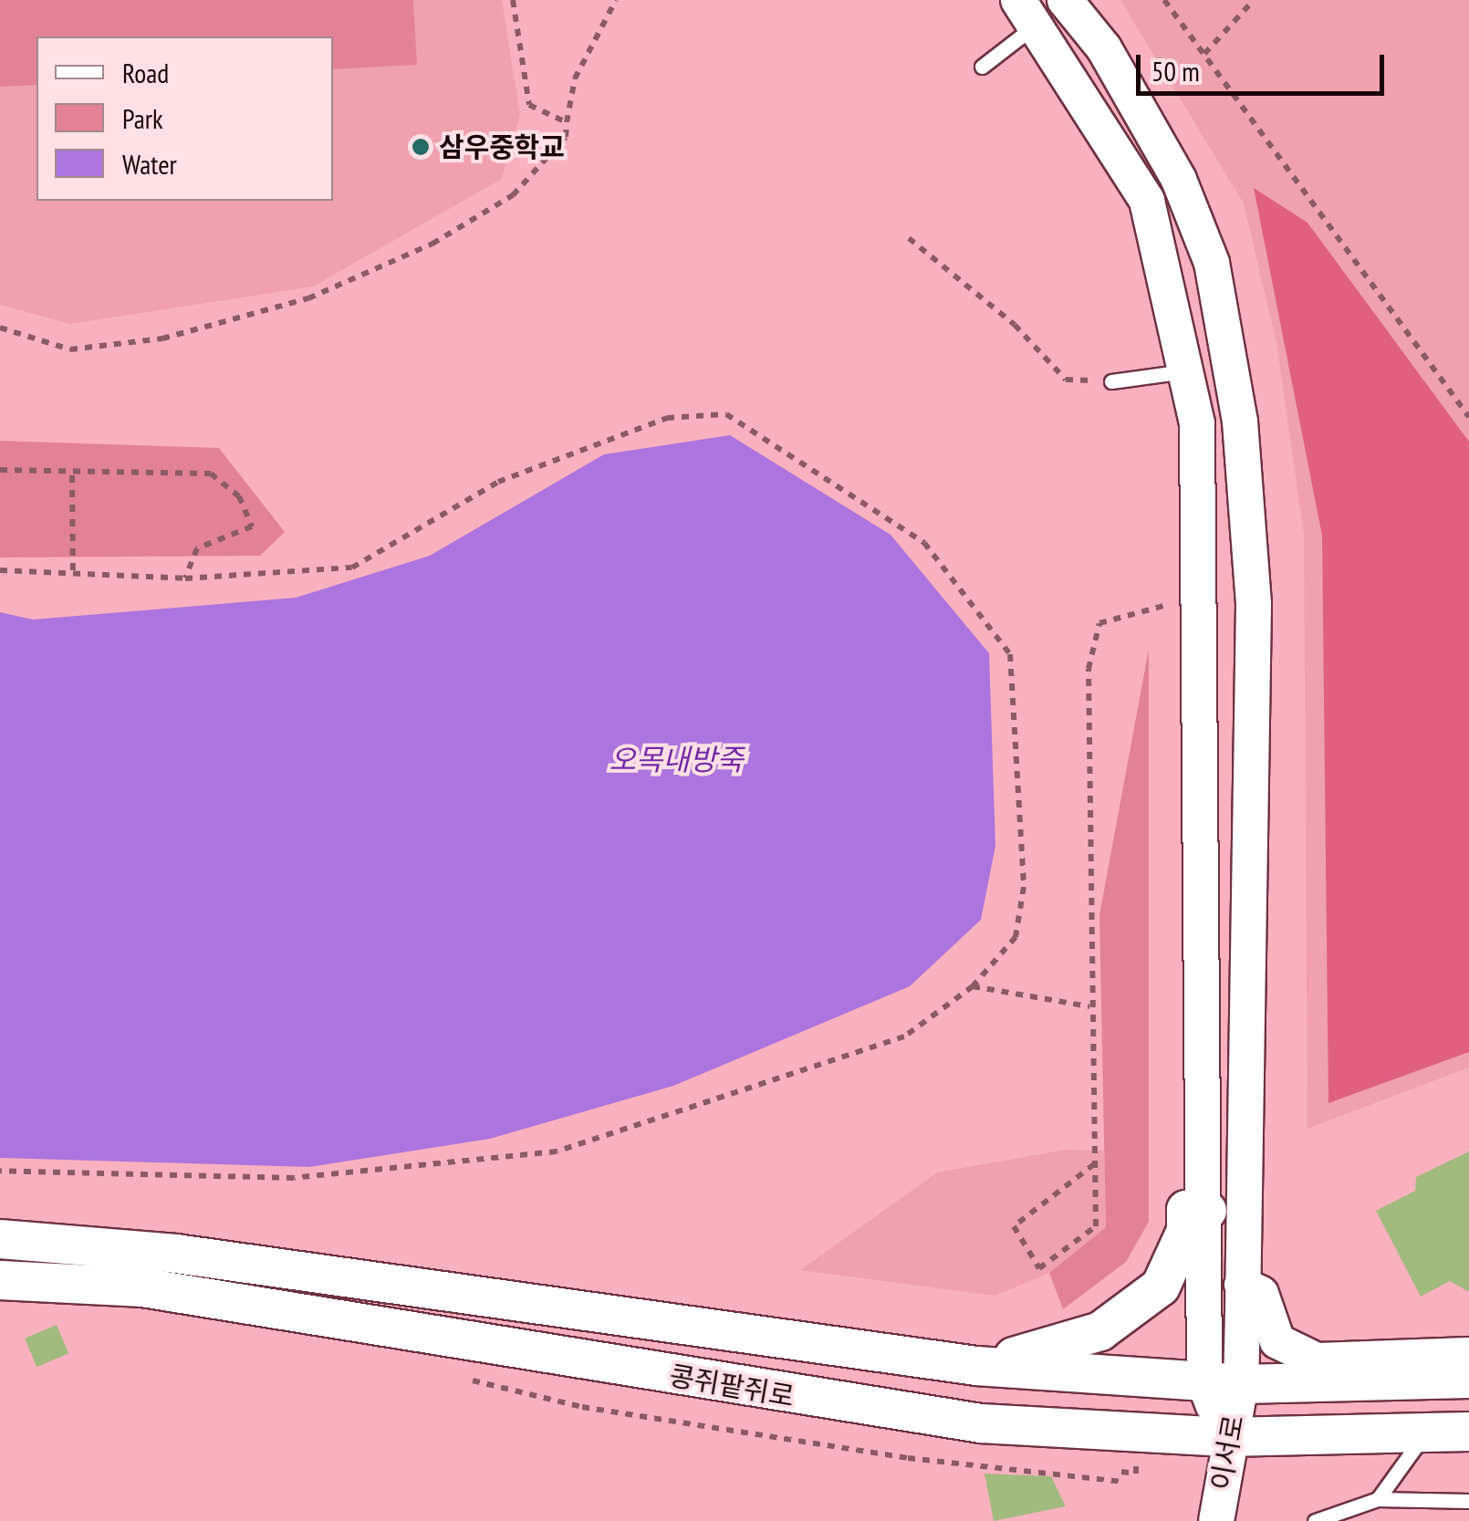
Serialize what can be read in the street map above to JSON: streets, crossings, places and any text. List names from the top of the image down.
{
  "streets": {
    "main road": ["콩쥐팥쥐로"],
    "street": ["이서로"]
  },
  "crossings": [
    ["콩쥐팥쥐로", "이서로"]
  ],
  "water": ["오목내방죽"],
  "places": ["삼우중학교"],
  "legend": ["Road", "Park", "Water"],
  "scale_bar": "50 m"
}
